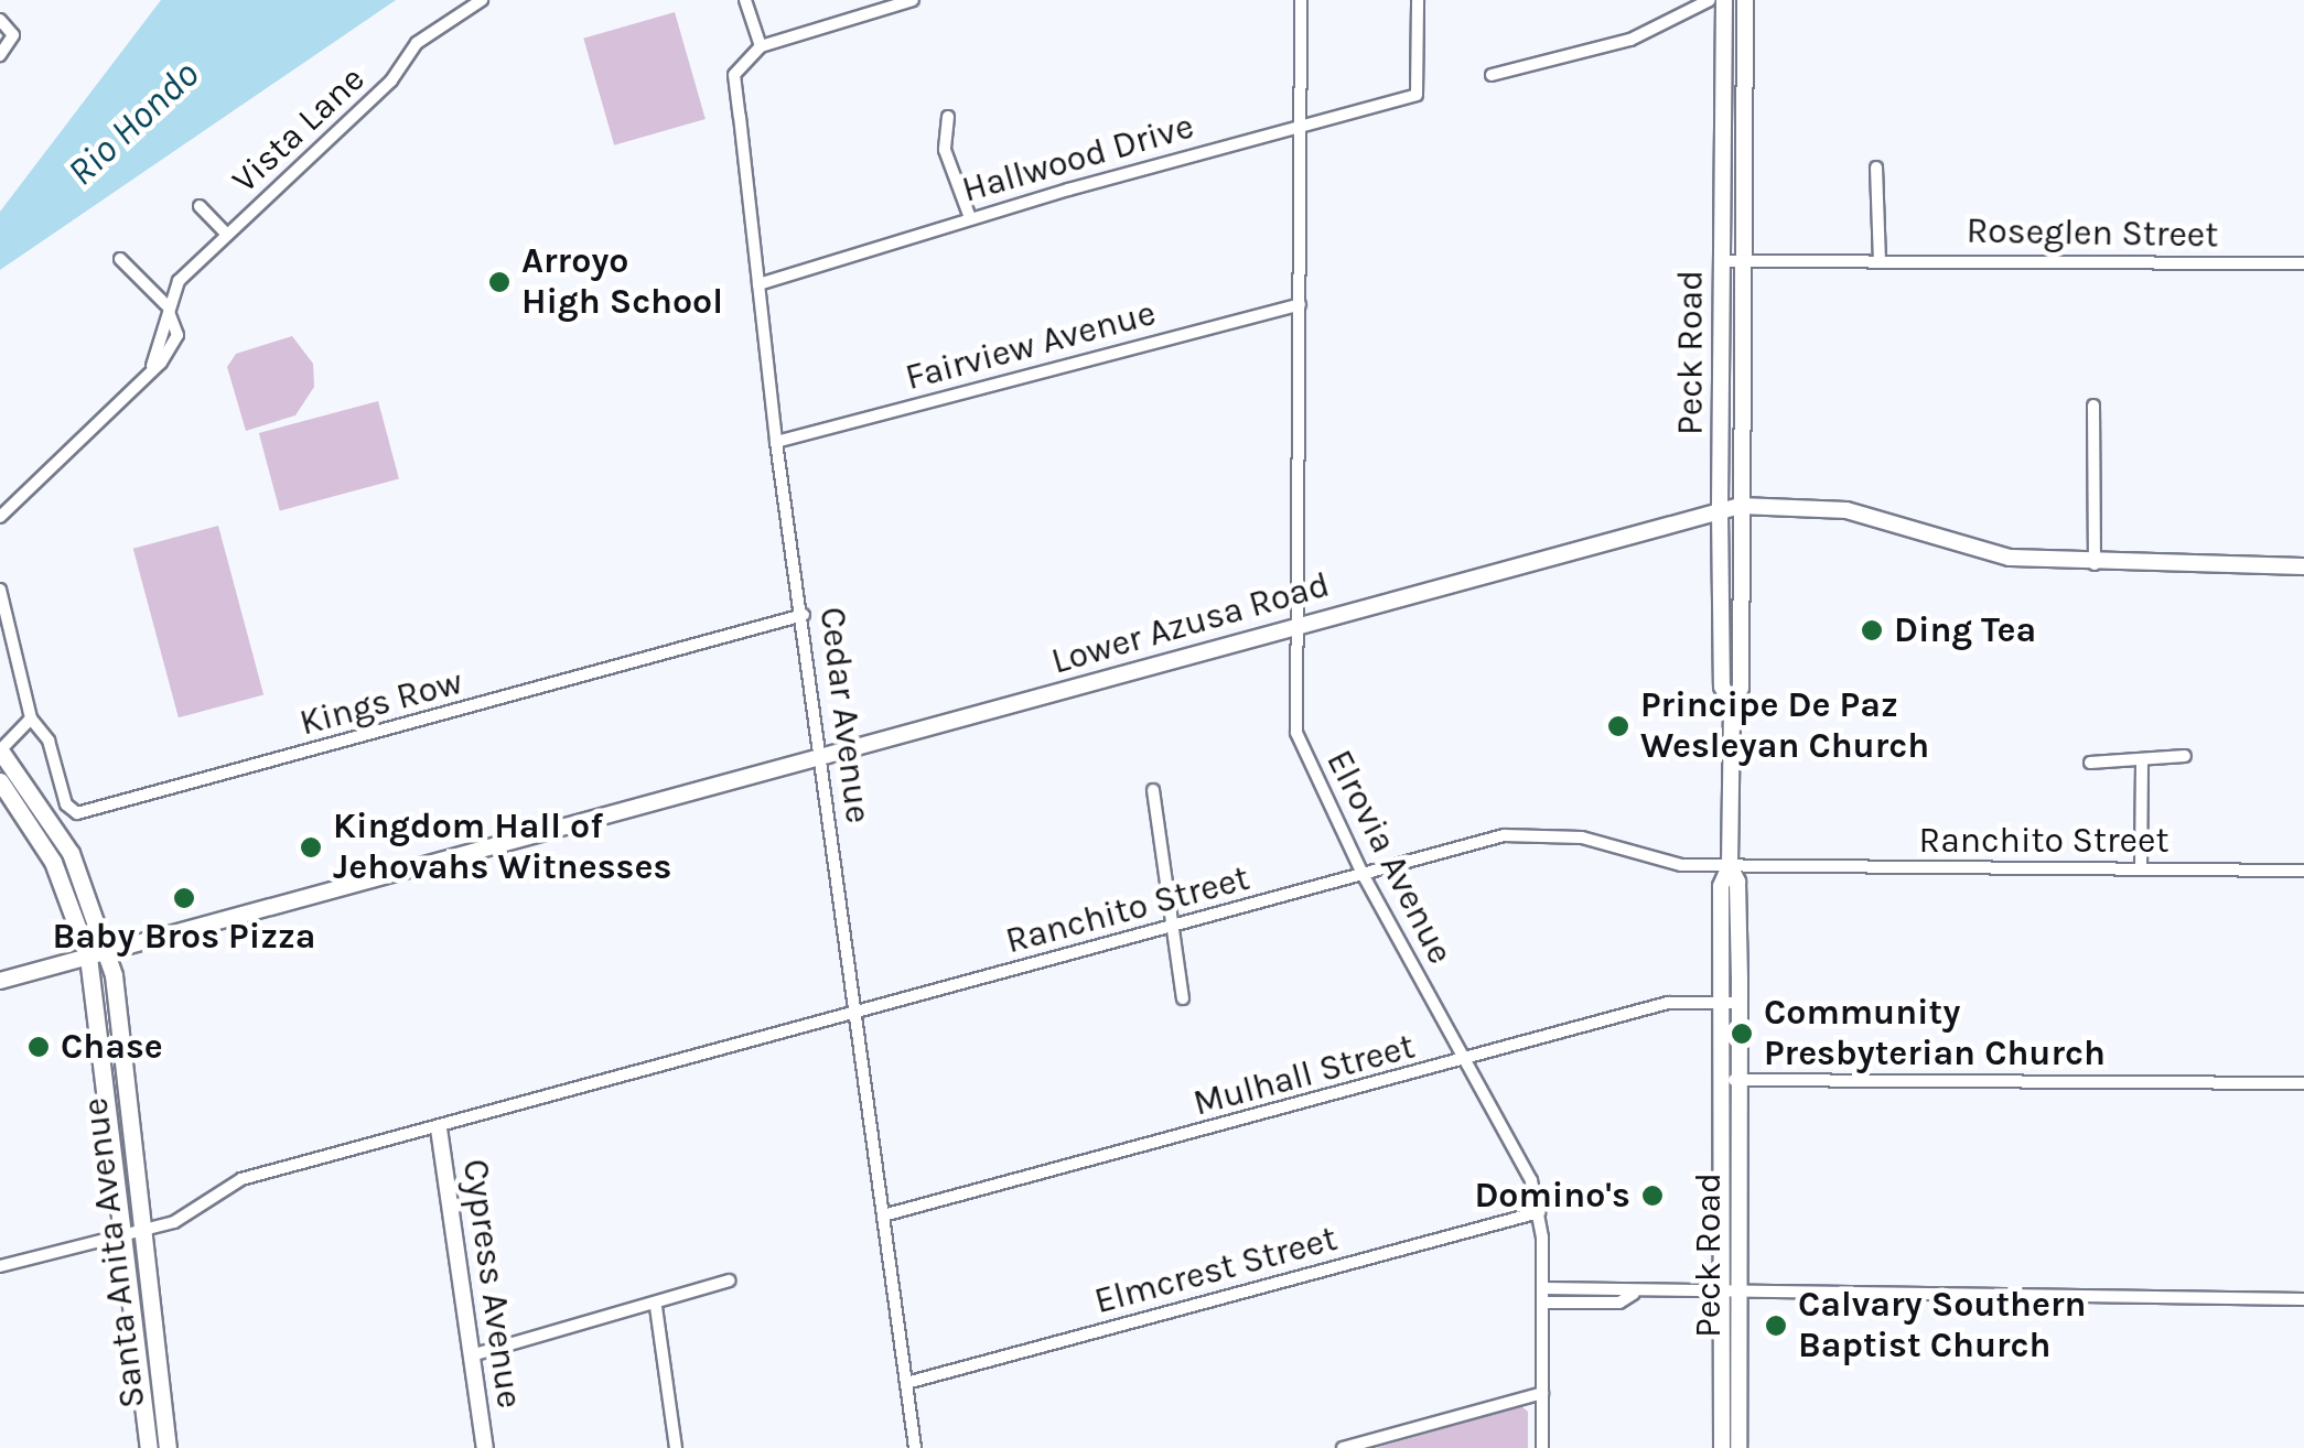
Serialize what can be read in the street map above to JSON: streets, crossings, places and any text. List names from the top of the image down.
{
  "streets": {
    "main road": [
      "Peck Road",
      "Lower Azusa Road",
      "Santa Anita Avenue",
      "Cypress Avenue"
    ],
    "street": [
      "Vista Lane",
      "Hallwood Drive",
      "Roseglen Street",
      "Fairview Avenue",
      "Kings Row",
      "Cedar Avenue",
      "Ranchito Street",
      "Elrovia Avenue",
      "Mulhall Street",
      "Elmcrest Street"
    ]
  },
  "crossings": [
    ["Hallwood Drive", "Cedar Avenue"],
    ["Hallwood Drive", "Elrovia Avenue"],
    ["Roseglen Street", "Peck Road"],
    ["Fairview Avenue", "Cedar Avenue"],
    ["Fairview Avenue", "Elrovia Avenue"],
    ["Peck Road", "Lower Azusa Road"],
    ["Peck Road", "Ranchito Street"],
    ["Peck Road", "Mulhall Street"],
    ["Lower Azusa Road", "Cedar Avenue"],
    ["Lower Azusa Road", "Elrovia Avenue"],
    ["Lower Azusa Road", "Santa Anita Avenue"],
    ["Kings Row", "Cedar Avenue"],
    ["Cedar Avenue", "Ranchito Street"],
    ["Cedar Avenue", "Mulhall Street"],
    ["Cedar Avenue", "Elmcrest Street"],
    ["Ranchito Street", "Elrovia Avenue"],
    ["Ranchito Street", "Santa Anita Avenue"],
    ["Ranchito Street", "Cypress Avenue"],
    ["Elrovia Avenue", "Mulhall Street"],
    ["Elrovia Avenue", "Elmcrest Street"]
  ],
  "water": ["Rio Hondo"],
  "places": [
    "Arroyo High School",
    "Ding Tea",
    "Principe De Paz Wesleyan Church",
    "Kingdom Hall of Jehovahs Witnesses",
    "Baby Bros Pizza",
    "Community Presbyterian Church",
    "Chase",
    "Domino's",
    "Calvary Southern Baptist Church"
  ]
}
